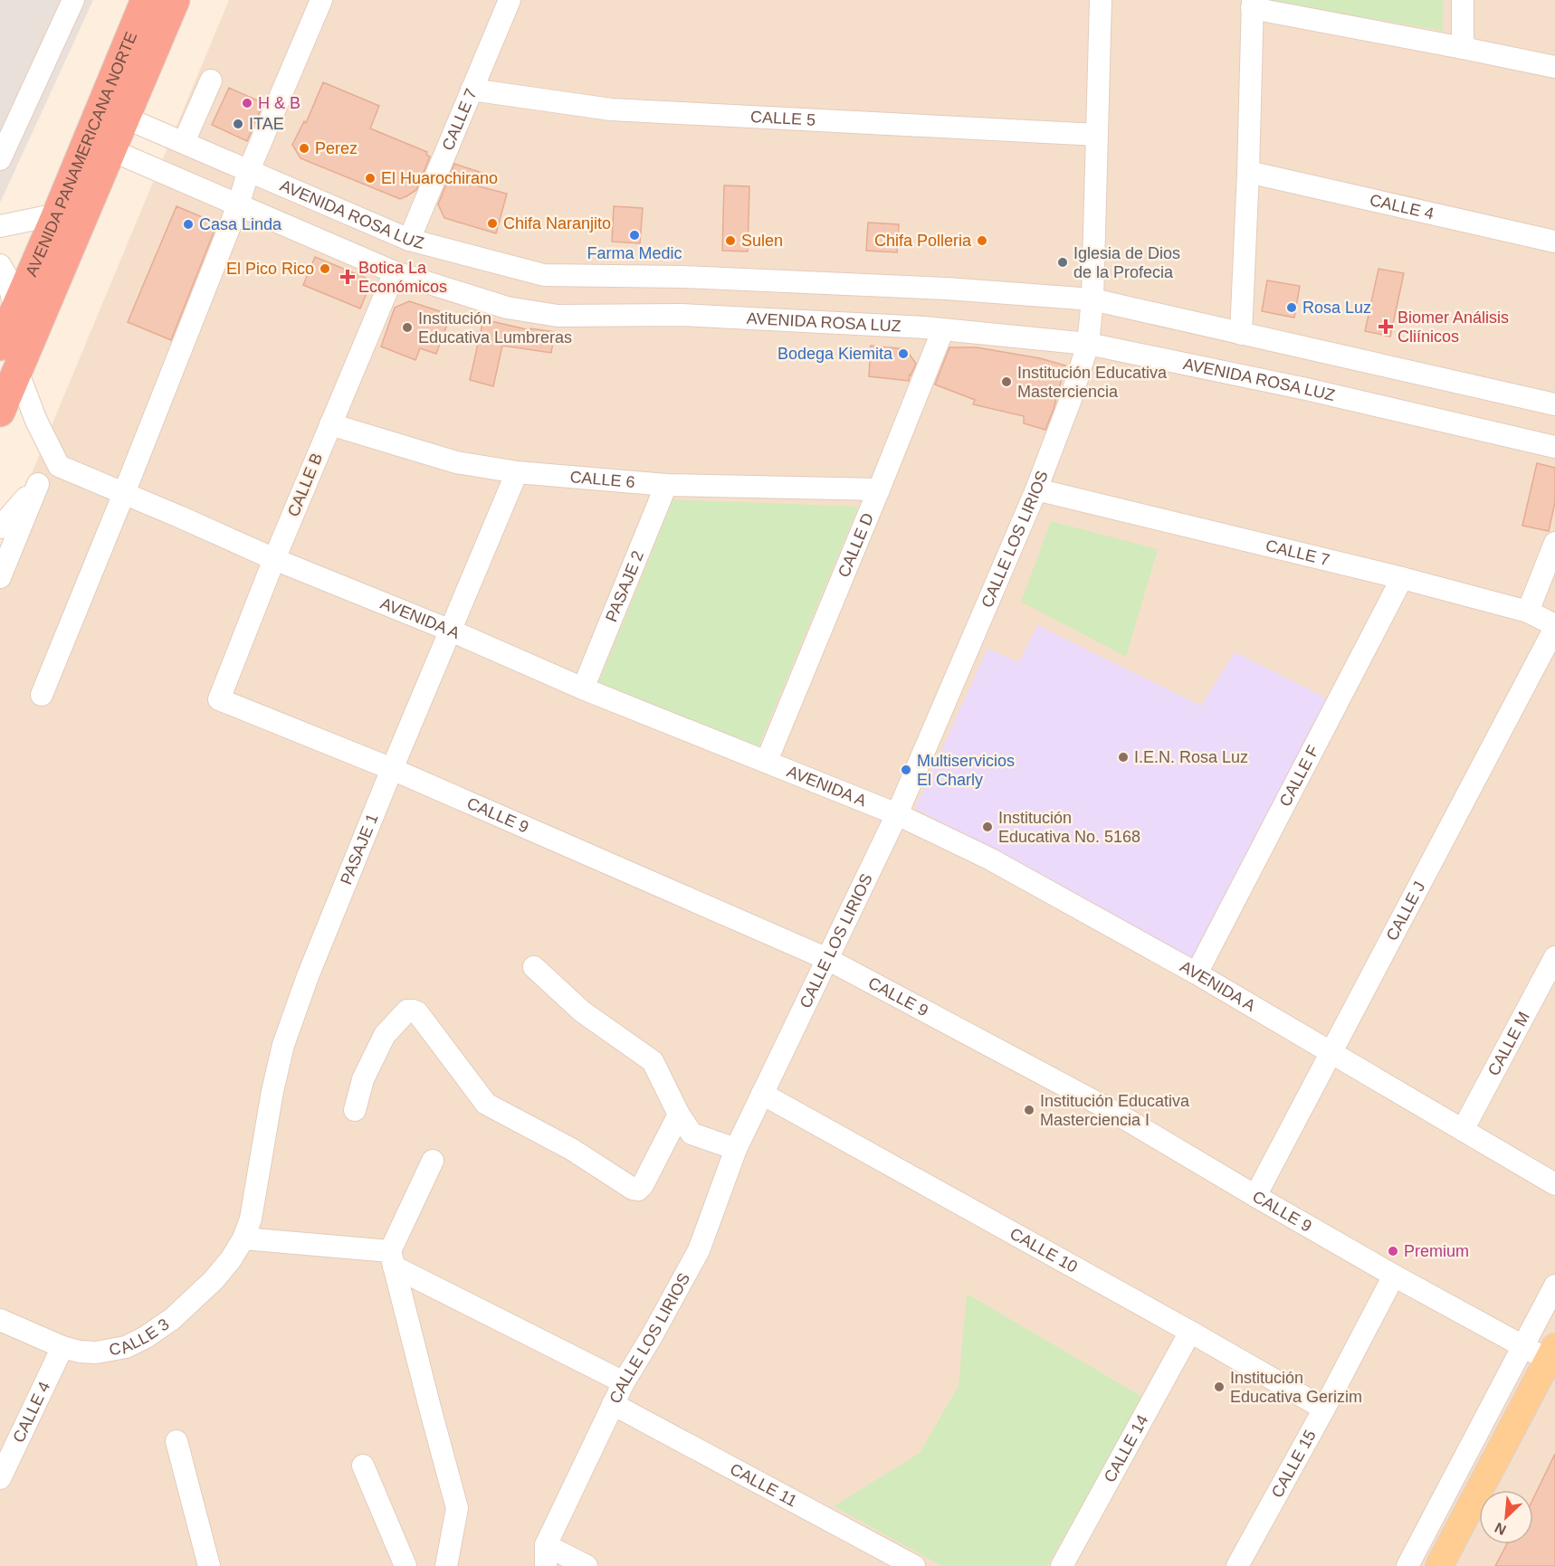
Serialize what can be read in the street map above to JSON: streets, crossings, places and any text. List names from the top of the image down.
{
  "streets": {
    "highway": ["AVENIDA PANAMERICANA NORTE"],
    "street": [
      "CALLE 5",
      "CALLE 7",
      "CALLE 4",
      "AVENIDA ROSA LUZ",
      "CALLE 6",
      "CALLE B",
      "CALLE LOS LIRIOS",
      "CALLE D",
      "PASAJE 2",
      "AVENIDA A",
      "CALLE F",
      "CALLE 9",
      "PASAJE 1",
      "CALLE J",
      "CALLE M",
      "CALLE 10",
      "CALLE 3",
      "CALLE 14",
      "CALLE 15",
      "CALLE 11"
    ]
  },
  "crossings": [
    ["CALLE 5", "CALLE 7"],
    ["CALLE 7", "AVENIDA ROSA LUZ"],
    ["CALLE 7", "CALLE LOS LIRIOS"],
    ["CALLE 7", "CALLE F"],
    ["CALLE 7", "CALLE J"],
    ["AVENIDA PANAMERICANA NORTE", "AVENIDA ROSA LUZ"],
    ["CALLE 4", "CALLE 3"],
    ["AVENIDA ROSA LUZ", "CALLE B"],
    ["AVENIDA ROSA LUZ", "CALLE LOS LIRIOS"],
    ["AVENIDA ROSA LUZ", "CALLE D"],
    ["CALLE 6", "CALLE B"],
    ["CALLE 6", "CALLE D"],
    ["CALLE 6", "PASAJE 2"],
    ["CALLE 6", "PASAJE 1"],
    ["CALLE B", "AVENIDA A"],
    ["CALLE B", "CALLE 9"],
    ["CALLE LOS LIRIOS", "AVENIDA A"],
    ["CALLE LOS LIRIOS", "CALLE 9"],
    ["CALLE LOS LIRIOS", "CALLE 10"],
    ["CALLE LOS LIRIOS", "CALLE 11"],
    ["CALLE D", "AVENIDA A"],
    ["PASAJE 2", "AVENIDA A"],
    ["AVENIDA A", "CALLE F"],
    ["AVENIDA A", "PASAJE 1"],
    ["AVENIDA A", "CALLE J"],
    ["AVENIDA A", "CALLE M"],
    ["CALLE 9", "PASAJE 1"],
    ["CALLE 9", "CALLE J"],
    ["CALLE 9", "CALLE 15"],
    ["PASAJE 1", "CALLE 3"],
    ["CALLE 10", "CALLE 14"],
    ["CALLE 10", "CALLE 15"]
  ],
  "places": {
    "other": [
      "H & B",
      "ITAE",
      "Perez",
      "El Huarochirano",
      "Chifa Naranjito",
      "Casa Linda",
      "Farma Medic",
      "Sulen",
      "Chifa Polleria",
      "Iglesia de Dios de la Profecia",
      "El Pico Rico",
      "Rosa Luz",
      "Institución Educativa Lumbreras",
      "Bodega Kiemita",
      "Institución Educativa Masterciencia",
      "I.E.N. Rosa Luz",
      "Multiservicios El Charly",
      "Institución Educativa No. 5168",
      "Institución Educativa Masterciencia I",
      "Premium",
      "Institución Educativa Gerizim"
    ],
    "health": ["Botica La Económicos", "Biomer Análisis Cliínicos"]
  },
  "north": "bottom left"
}
